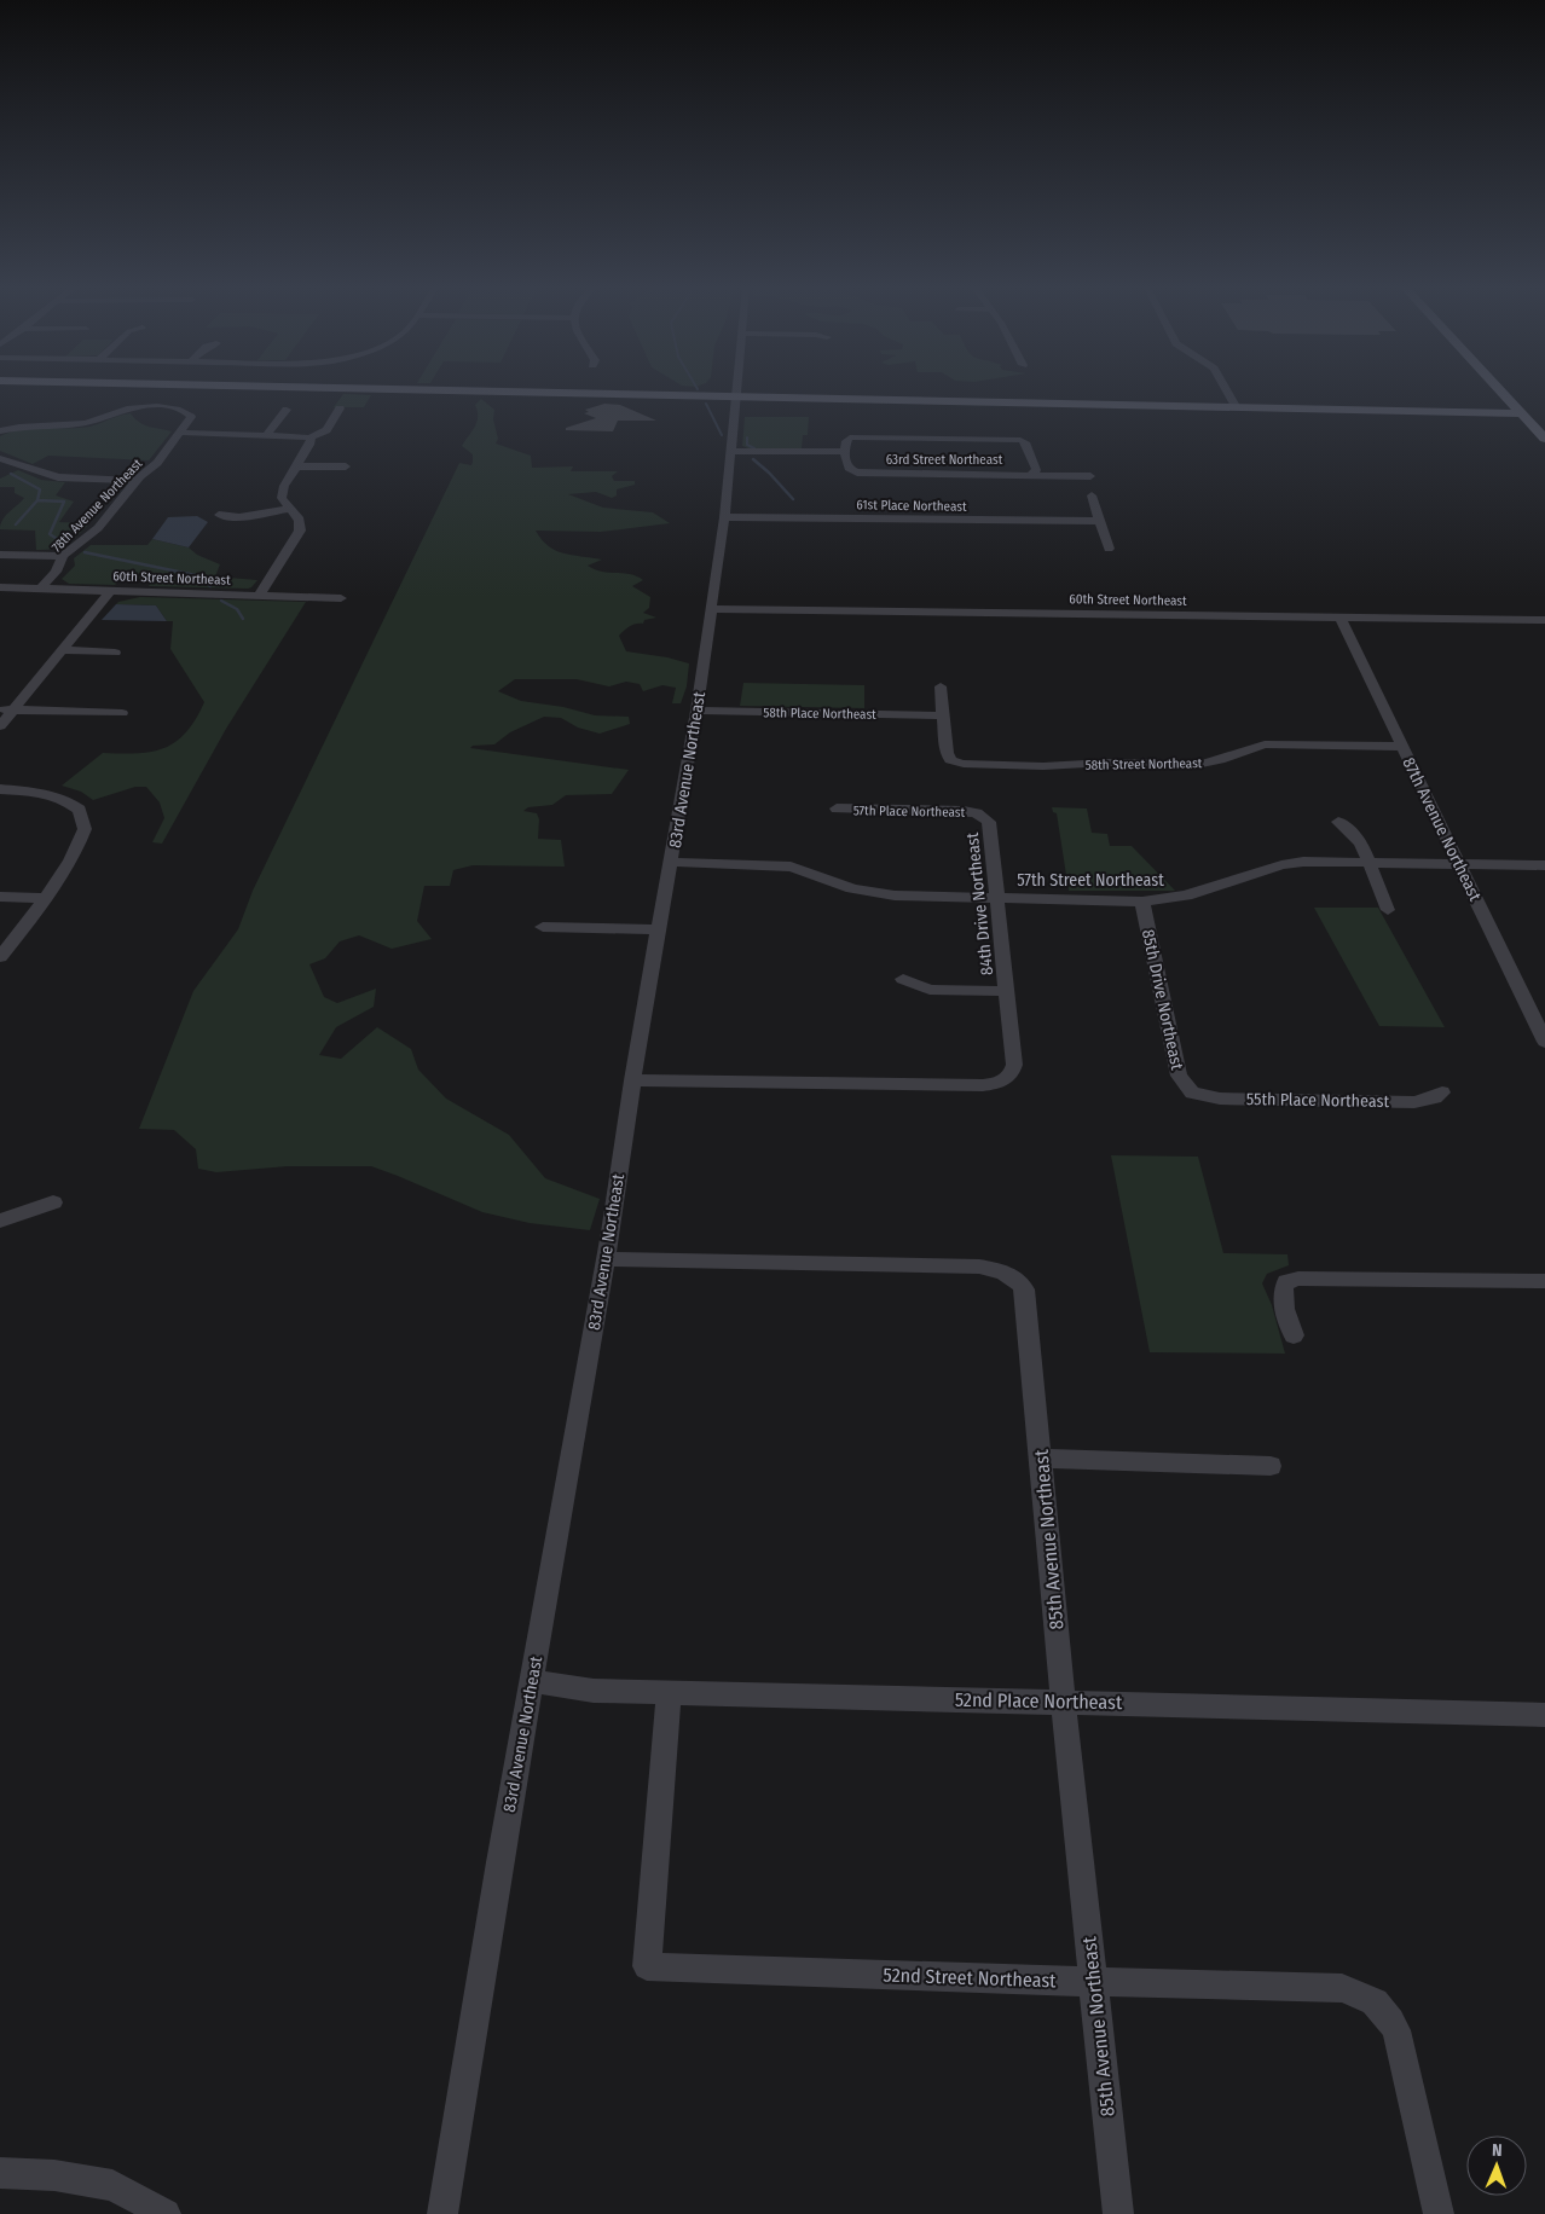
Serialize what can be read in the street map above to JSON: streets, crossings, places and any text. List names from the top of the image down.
{
  "streets": {
    "street": [
      "63rd Street Northeast",
      "78th Avenue Northeast",
      "61st Place Northeast",
      "60th Street Northeast",
      "58th Place Northeast",
      "58th Street Northeast",
      "83rd Avenue Northeast",
      "57th Place Northeast",
      "87th Avenue Northeast",
      "57th Street Northeast",
      "84th Drive Northeast",
      "85th Drive Northeast",
      "55th Place Northeast",
      "85th Avenue Northeast",
      "52nd PIace Northeast",
      "52nd Street Northeast"
    ]
  },
  "crossings": [
    ["78th Avenue Northeast", "60th Street Northeast"],
    ["61st Place Northeast", "83rd Avenue Northeast"],
    ["60th Street Northeast", "83rd Avenue Northeast"],
    ["60th Street Northeast", "87th Avenue Northeast"],
    ["58th Place Northeast", "58th Street Northeast"],
    ["58th Place Northeast", "83rd Avenue Northeast"],
    ["58th Street Northeast", "87th Avenue Northeast"],
    ["83rd Avenue Northeast", "57th Street Northeast"],
    ["83rd Avenue Northeast", "84th Drive Northeast"],
    ["83rd Avenue Northeast", "85th Avenue Northeast"],
    ["83rd Avenue Northeast", "52nd PIace Northeast"],
    ["57th Place Northeast", "84th Drive Northeast"],
    ["87th Avenue Northeast", "57th Street Northeast"],
    ["57th Street Northeast", "84th Drive Northeast"],
    ["57th Street Northeast", "85th Drive Northeast"],
    ["85th Drive Northeast", "55th Place Northeast"],
    ["85th Avenue Northeast", "52nd PIace Northeast"],
    ["85th Avenue Northeast", "52nd Street Northeast"],
    ["52nd PIace Northeast", "52nd Street Northeast"]
  ],
  "north": "top"
}
